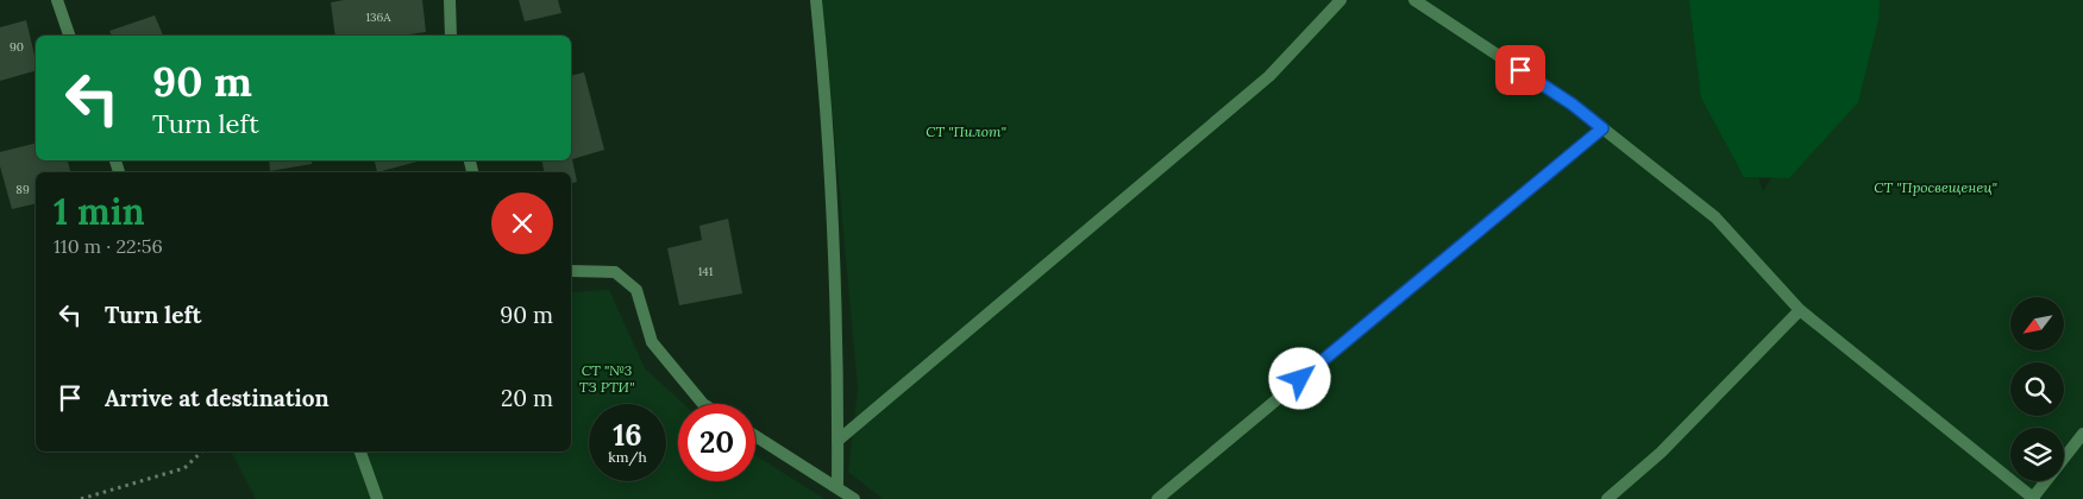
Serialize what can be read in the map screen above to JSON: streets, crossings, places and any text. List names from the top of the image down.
{
  "parks": ["СТ \"Пилот\"", "СТ \"Просвещенец\"", "СТ \"№3 ТЗ РТИ\""],
  "house_numbers": [
    "136А",
    "90",
    "89",
    "141"
  ],
  "north": "bottom left",
  "page": {
    "turn": ["90 m", "Turn left"],
    "heading": ["1 min", "110 m · 22:56"],
    "list": [
      {
        "name": "Turn left",
        "value": "90 m"
      },
      {
        "name": "Arrive at destination",
        "value": "20 m"
      }
    ],
    "speed": "16 km/h",
    "limit": "20"
  }
}
